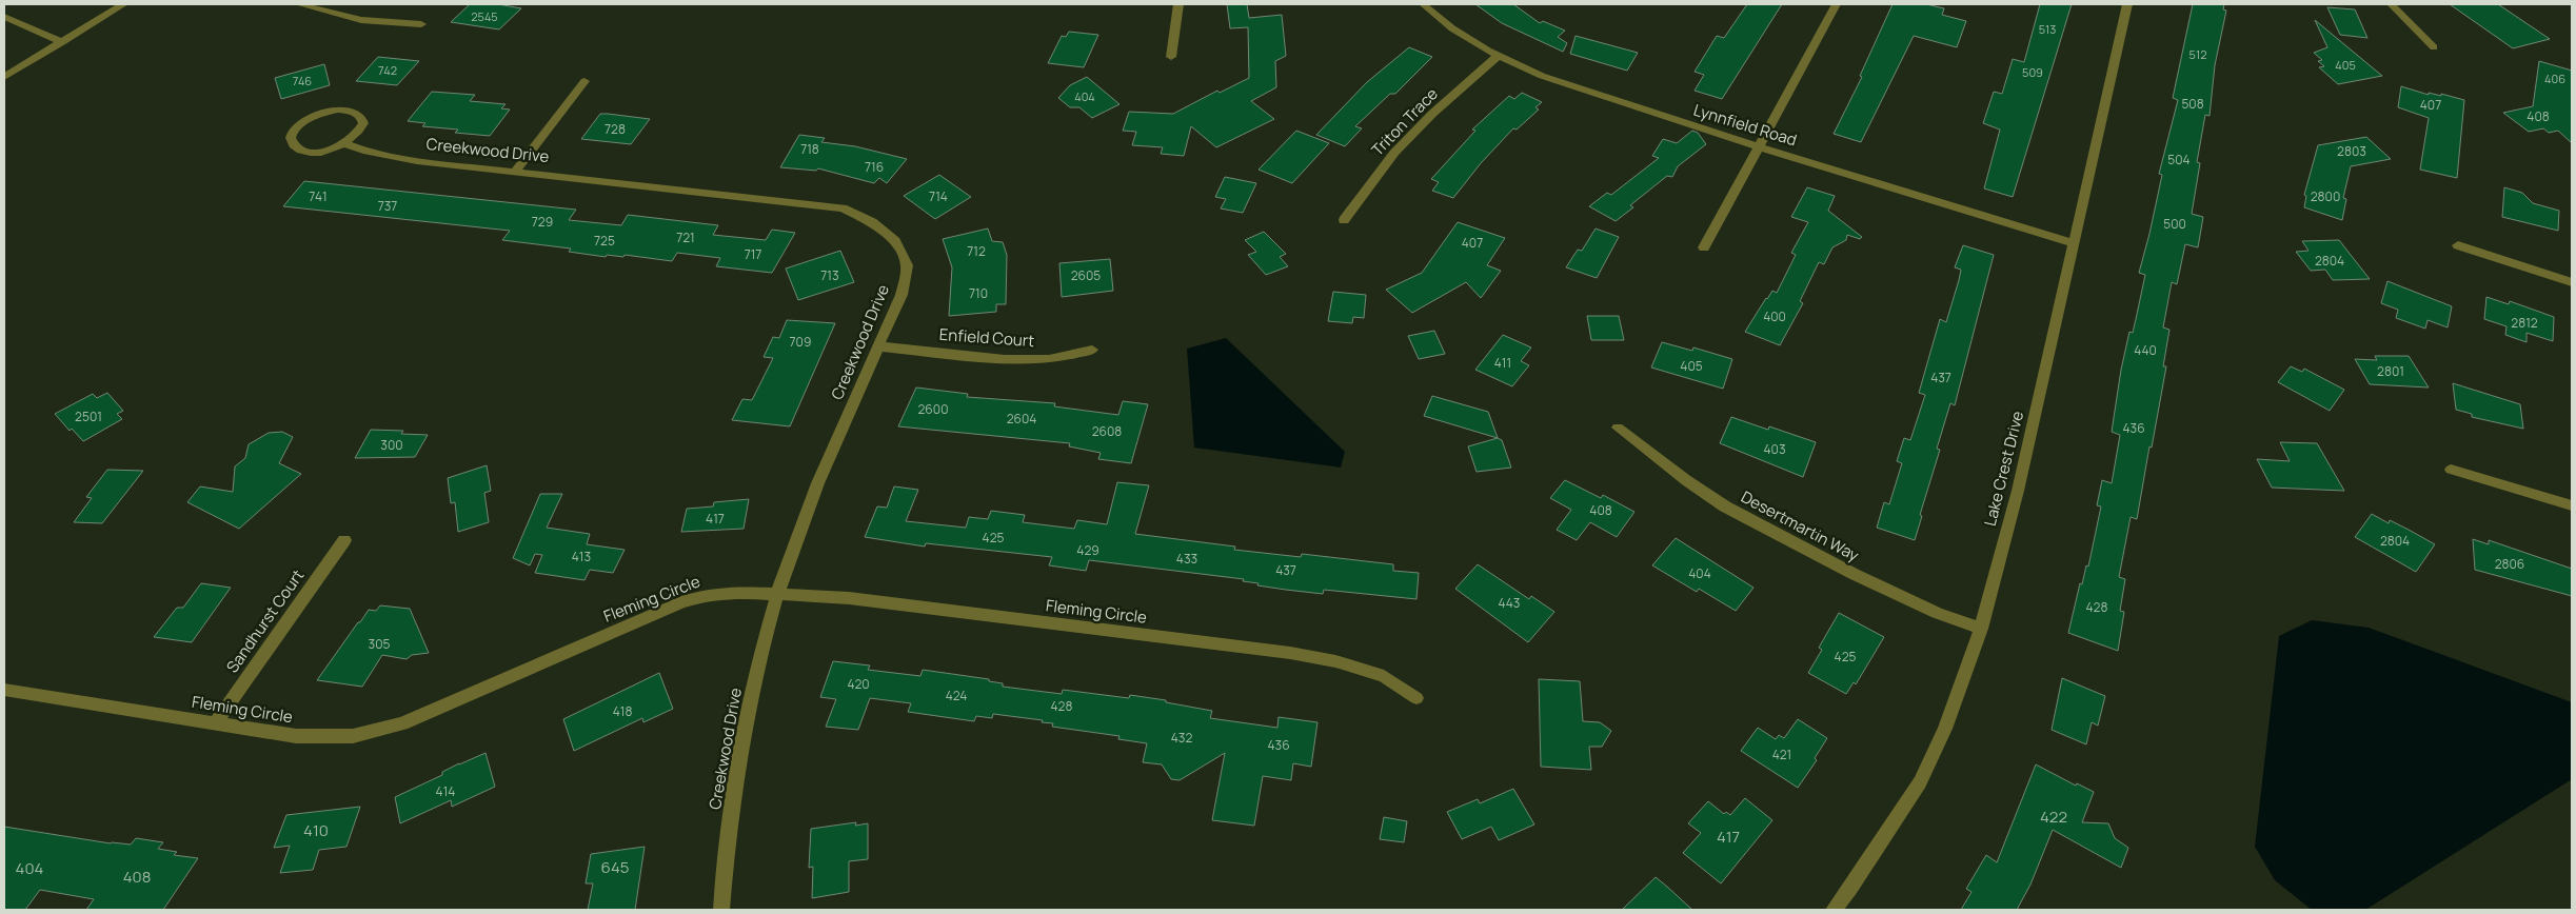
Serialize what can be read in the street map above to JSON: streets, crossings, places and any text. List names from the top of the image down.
{
  "streets": {
    "street": [
      "Triton Trace",
      "Lynnfield Road",
      "Creekwood Drive",
      "Enfield Court",
      "Lake Crest Drive",
      "Desertmartin Way",
      "Fleming Circle",
      "Sandhurst Court"
    ]
  },
  "crossings": [
    ["Triton Trace", "Lynnfield Road"],
    ["Lynnfield Road", "Lake Crest Drive"],
    ["Creekwood Drive", "Enfield Court"],
    ["Creekwood Drive", "Fleming Circle"],
    ["Lake Crest Drive", "Desertmartin Way"],
    ["Fleming Circle", "Sandhurst Court"]
  ],
  "house_numbers": [
    "2545",
    "513",
    "512",
    "405",
    "742",
    "509",
    "406",
    "746",
    "404",
    "508",
    "407",
    "408",
    "728",
    "718",
    "2803",
    "504",
    "716",
    "741",
    "714",
    "2800",
    "737",
    "729",
    "500",
    "721",
    "725",
    "407",
    "712",
    "717",
    "2804",
    "713",
    "2605",
    "710",
    "400",
    "2812",
    "709",
    "440",
    "411",
    "405",
    "2801",
    "437",
    "2600",
    "2501",
    "2604",
    "436",
    "2608",
    "300",
    "403",
    "408",
    "417",
    "425",
    "2804",
    "429",
    "413",
    "433",
    "2806",
    "437",
    "404",
    "443",
    "428",
    "305",
    "425",
    "420",
    "424",
    "428",
    "418",
    "432",
    "436",
    "421",
    "414",
    "422",
    "410",
    "417",
    "645",
    "404",
    "408"
  ]
}
